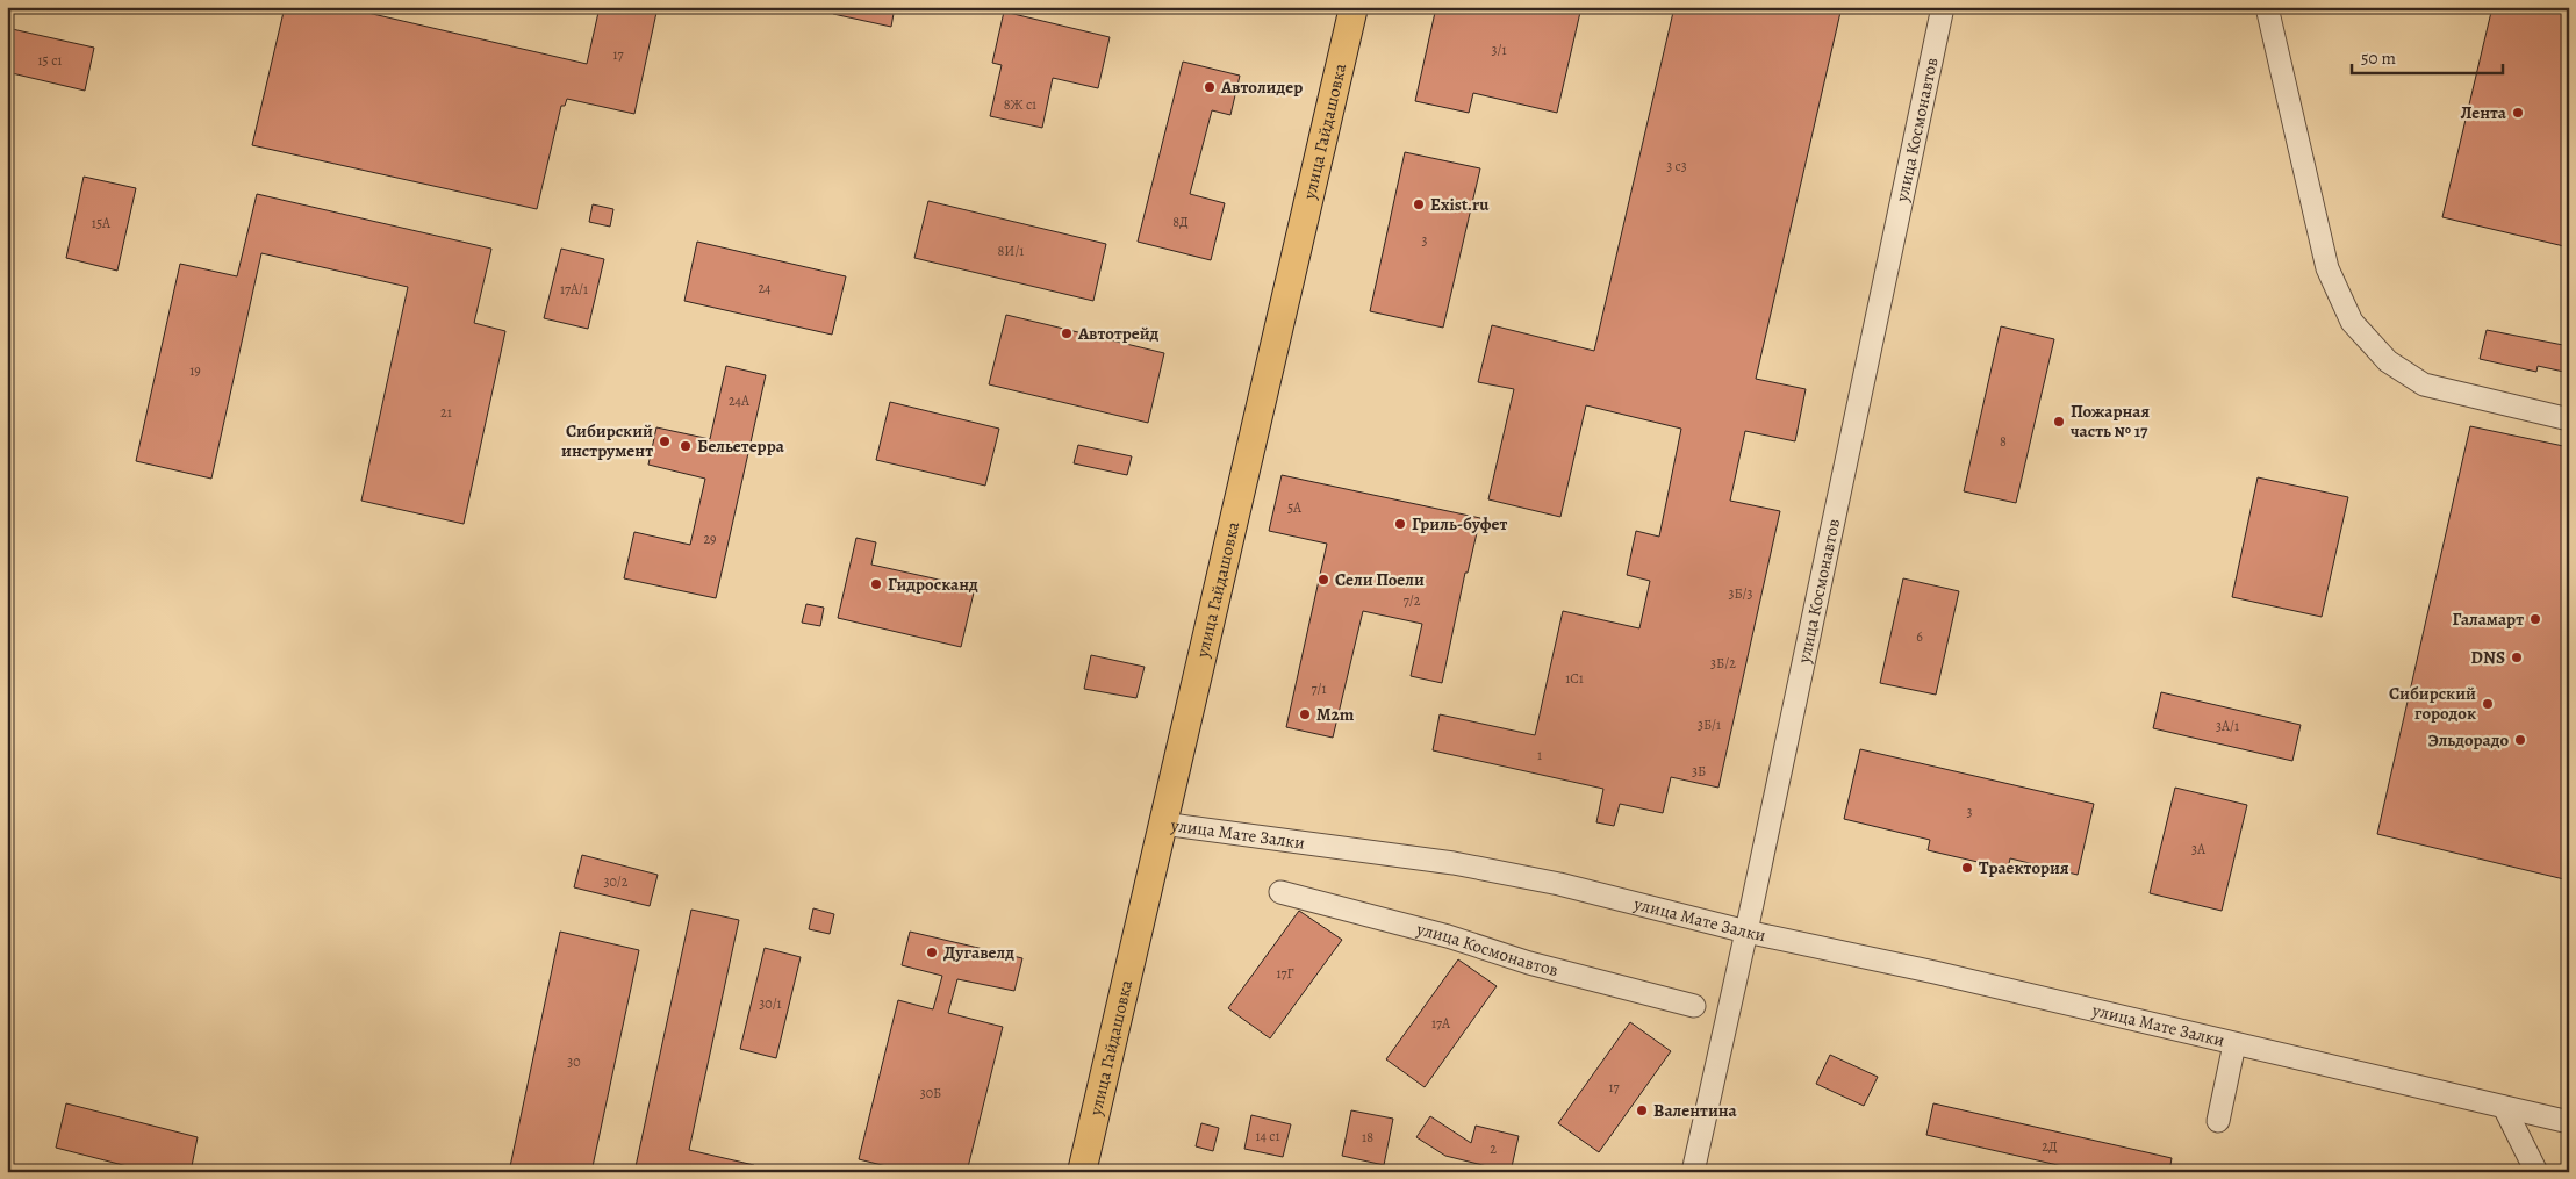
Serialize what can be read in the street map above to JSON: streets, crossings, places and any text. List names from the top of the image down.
{
  "streets": {
    "main road": ["улица Гайдашовка"],
    "street": ["улица Космонавтов", "улица Мате Залки"]
  },
  "crossings": [
    ["улица Космонавтов", "улица Мате Залки"],
    ["улица Гайдашовка", "улица Мате Залки"]
  ],
  "places": [
    "Автолидер",
    "Лента",
    "Exist.ru",
    "Автотрейд",
    "Пожарная часть № 17",
    "Сибирский инструмент",
    "Бельетерра",
    "Гриль-буфет",
    "Сели Поели",
    "Гидросканд",
    "Галамарт",
    "DNS",
    "Сибирский городок",
    "М2m",
    "Эльдорадо",
    "Траектория",
    "Дугавелд",
    "Валентина"
  ],
  "house_numbers": [
    "3/1",
    "17",
    "15 с1",
    "8Ж с1",
    "3 с3",
    "8Д",
    "15А",
    "3",
    "8И/1",
    "24",
    "17А/1",
    "19",
    "24А",
    "21",
    "8",
    "5А",
    "29",
    "3Б/3",
    "7/2",
    "6",
    "3Б/2",
    "1С1",
    "7/1",
    "3Б/1",
    "3А/1",
    "1",
    "3Б",
    "3",
    "3А",
    "30/2",
    "17Г",
    "30/1",
    "17А",
    "30",
    "17",
    "30Б",
    "14 с1",
    "18",
    "2Д",
    "2"
  ],
  "scale_bar": "50 m"
}
